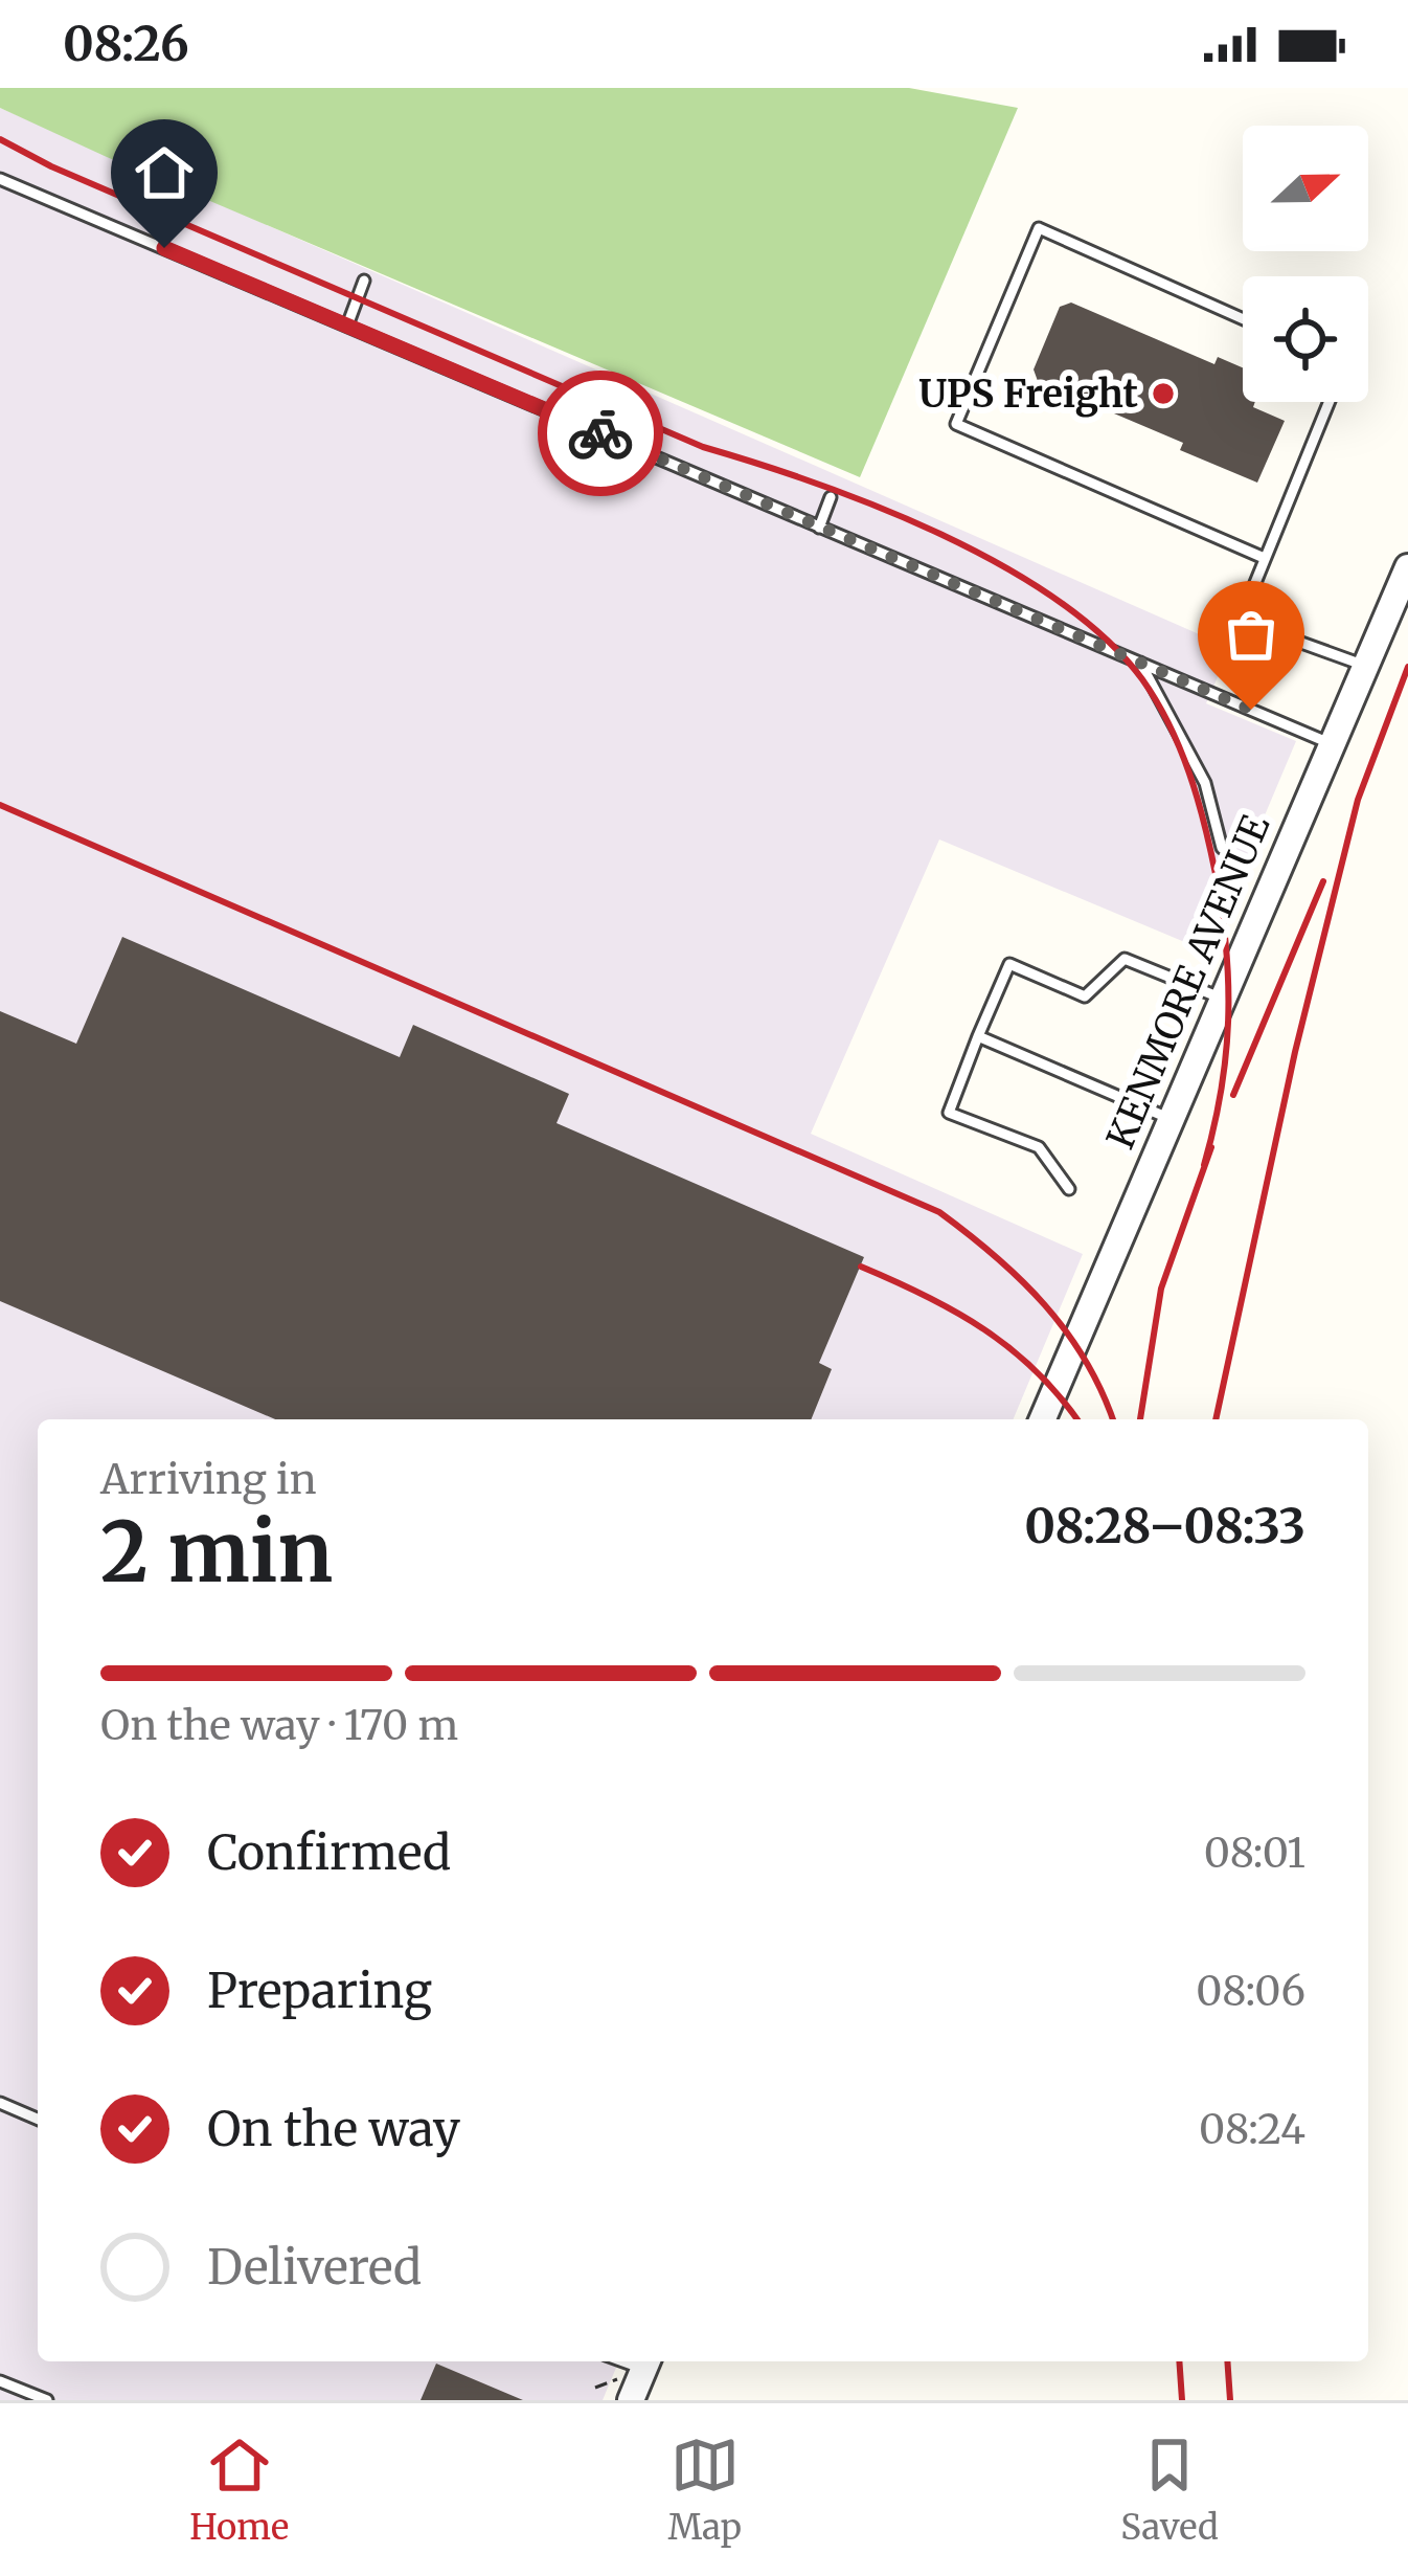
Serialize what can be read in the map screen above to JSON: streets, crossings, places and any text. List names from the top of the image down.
{
  "streets": {
    "street": ["KENMORE AVENUE"]
  },
  "places": ["UPS Freight"],
  "north": "right",
  "page": {
    "status": "08:26",
    "heading": ["2 min", "Arriving in", "08:28–08:33"],
    "bar": "On the way · 170 m",
    "list": [
      ["Confirmed", "08:01"],
      ["Preparing", "08:06"],
      ["On the way", "08:24"],
      "Delivered"
    ],
    "tabs": ["Home", "Map", "Saved"]
  }
}
